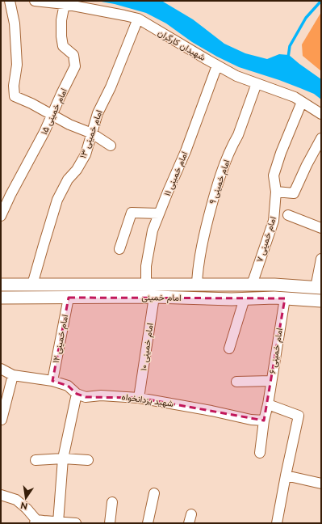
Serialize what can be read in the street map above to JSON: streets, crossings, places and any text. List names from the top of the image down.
{
  "streets": {
    "main road": ["امام خمینی"],
    "street": [
      "شهیدان کارگران",
      "امام خمینی ۱۵",
      "امام خمینی ۱۳",
      "امام خمینی ۱۱",
      "امام خمینی ۹",
      "امام خمینی ۷",
      "امام خمینی ۱۲",
      "امام خمینی ۱۰",
      "امام خمینی ۶",
      "شهید یزدانخواه"
    ]
  },
  "crossings": [
    ["شهیدان کارگران", "امام خمینی ۱۵"],
    ["شهیدان کارگران", "امام خمینی ۱۳"],
    ["شهیدان کارگران", "امام خمینی ۱۱"],
    ["شهیدان کارگران", "امام خمینی ۹"],
    ["شهیدان کارگران", "امام خمینی ۷"],
    ["امام خمینی ۱۳", "امام خمینی"],
    ["امام خمینی ۱۱", "امام خمینی"],
    ["امام خمینی ۹", "امام خمینی"],
    ["امام خمینی ۷", "امام خمینی"],
    ["امام خمینی", "امام خمینی ۱۲"],
    ["امام خمینی", "امام خمینی ۱۰"],
    ["امام خمینی", "امام خمینی ۶"],
    ["امام خمینی ۱۲", "شهید یزدانخواه"],
    ["امام خمینی ۱۰", "شهید یزدانخواه"]
  ],
  "north": "bottom"
}
